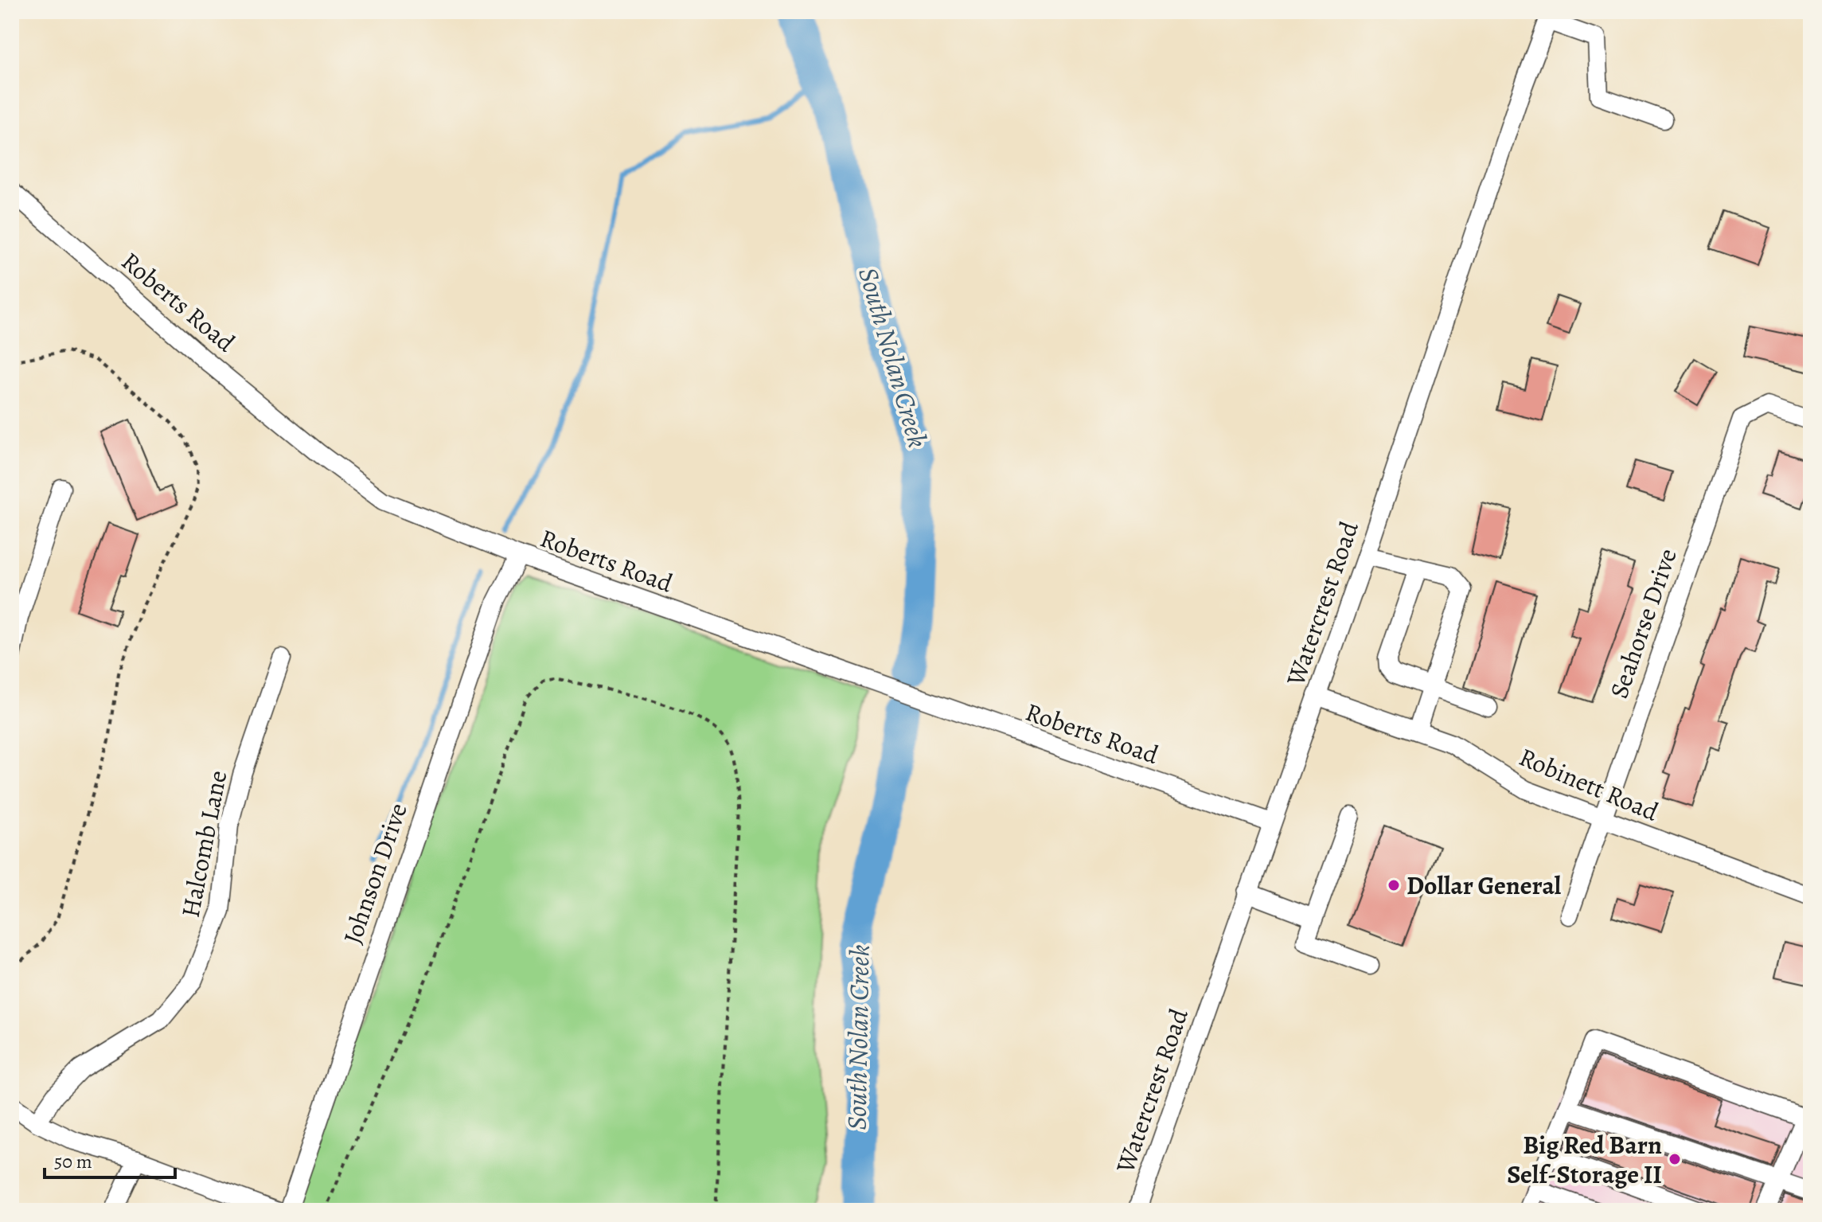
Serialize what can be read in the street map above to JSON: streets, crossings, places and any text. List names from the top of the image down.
{
  "streets": {
    "street": [
      "Roberts Road",
      "Watercrest Road",
      "Seahorse Drive",
      "Robinett Road",
      "Halcomb Lane",
      "Johnson Drive"
    ]
  },
  "crossings": [
    ["Roberts Road", "Watercrest Road"],
    ["Roberts Road", "Johnson Drive"],
    ["Watercrest Road", "Robinett Road"],
    ["Seahorse Drive", "Robinett Road"]
  ],
  "water": ["South Nolan Creek"],
  "places": ["Dollar General", "Big Red Barn Self-Storage II"],
  "scale_bar": "50 m"
}
